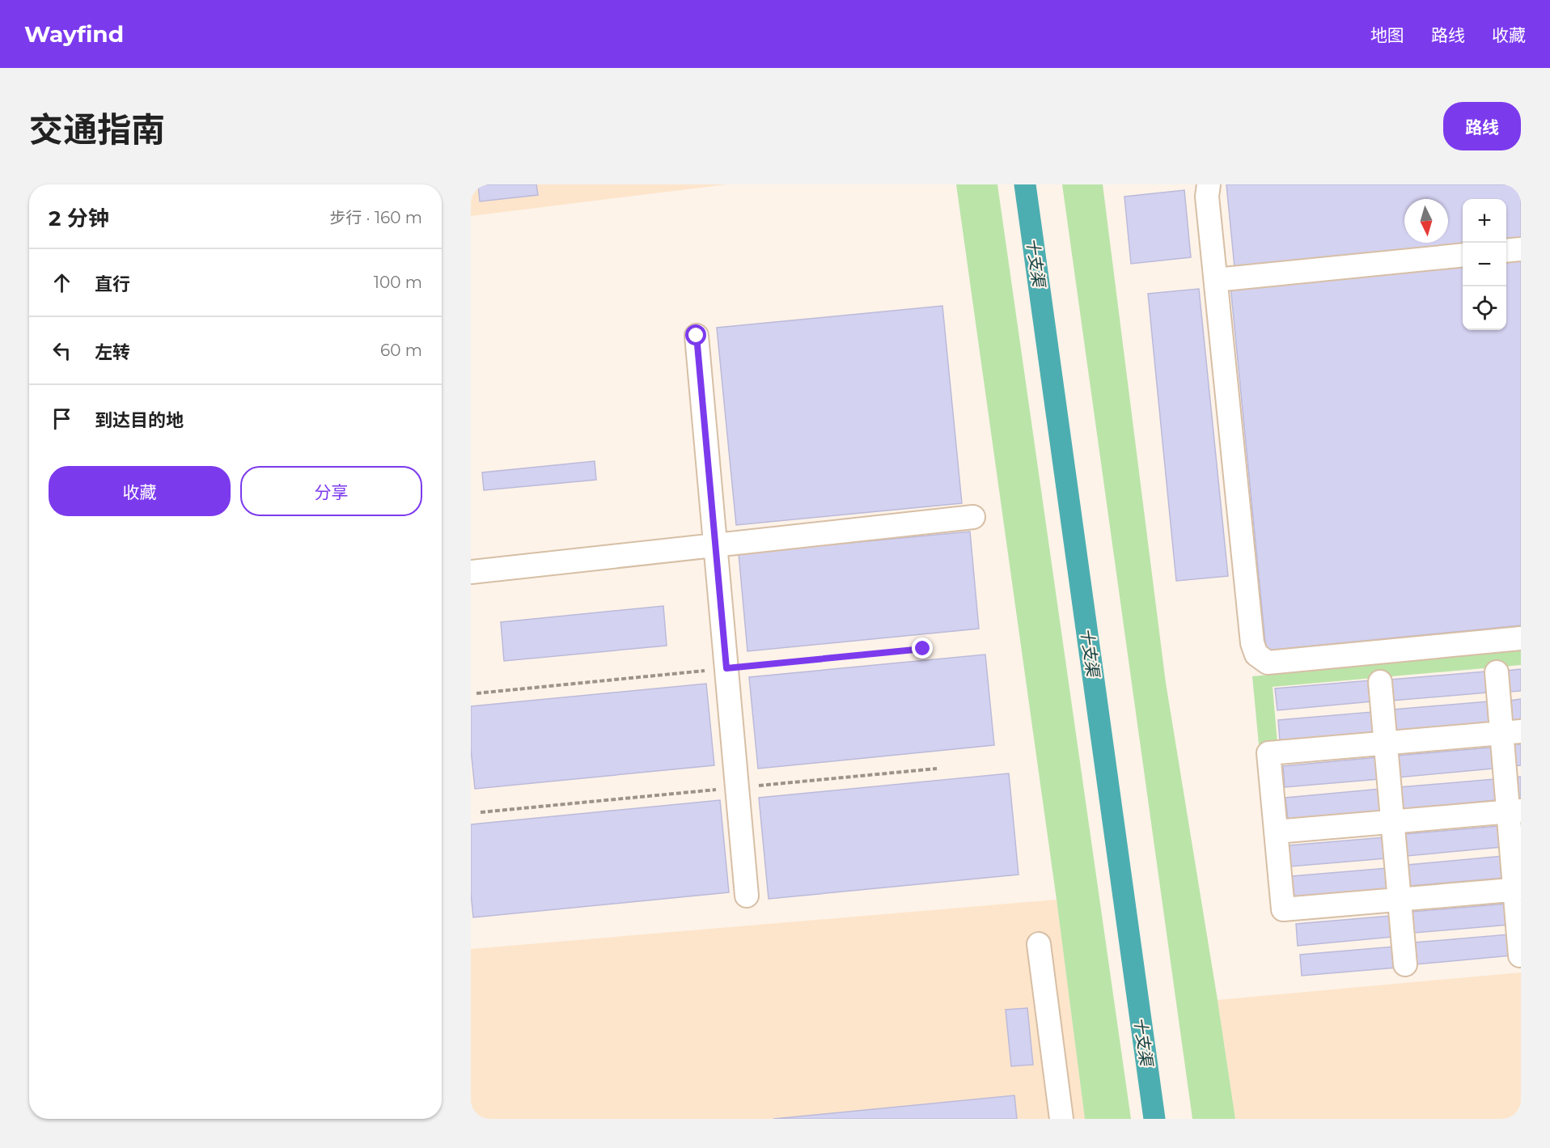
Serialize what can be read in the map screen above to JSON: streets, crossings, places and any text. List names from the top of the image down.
{
  "water": ["十支渠"],
  "north": "bottom",
  "page": {
    "header": "Wayfind",
    "nav": ["地图", "路线", "收藏"],
    "title": "交通指南",
    "buttons": [
      "路线",
      ["收藏", "分享"]
    ],
    "heading": ["2 分钟", "步行 · 160 m"],
    "map_buttons": ["+", "−"],
    "list": [
      ["直行", "100 m"],
      ["左转", "60 m"],
      "到达目的地"
    ]
  }
}
